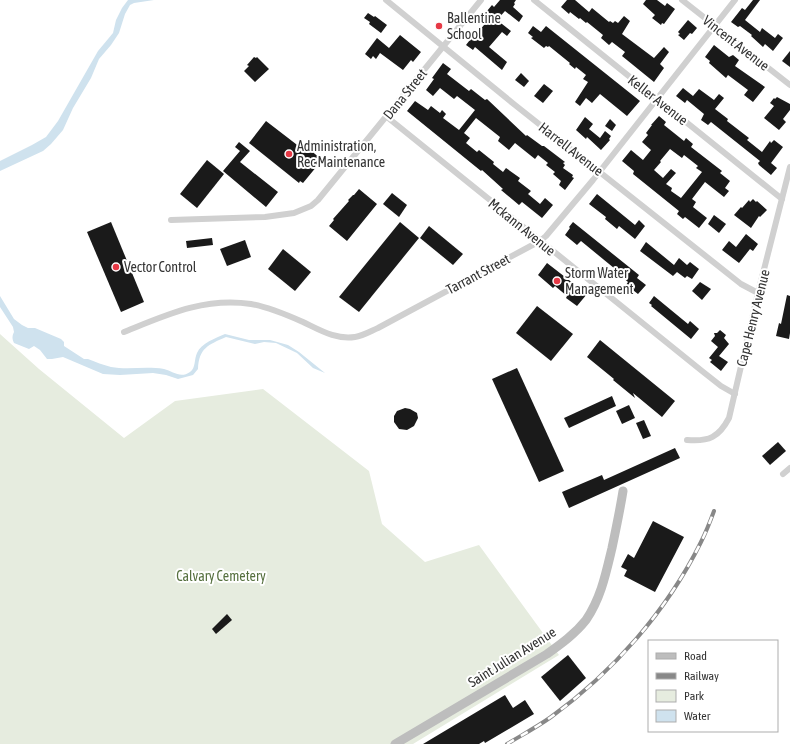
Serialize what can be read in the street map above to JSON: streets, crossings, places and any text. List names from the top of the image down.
{
  "streets": {
    "street": [
      "Vincent Avenue",
      "Dana Street",
      "Keller Avenue",
      "Harrell Avenue",
      "Mckann Avenue",
      "Tarrant Street",
      "Cape Henry Avenue",
      "Saint Julian Avenue"
    ]
  },
  "crossings": [
    ["Vincent Avenue", "Tarrant Street"],
    ["Dana Street", "Harrell Avenue"],
    ["Dana Street", "Mckann Avenue"],
    ["Keller Avenue", "Tarrant Street"],
    ["Keller Avenue", "Cape Henry Avenue"],
    ["Harrell Avenue", "Tarrant Street"],
    ["Harrell Avenue", "Cape Henry Avenue"],
    ["Mckann Avenue", "Tarrant Street"],
    ["Mckann Avenue", "Cape Henry Avenue"]
  ],
  "parks": ["Calvary Cemetery"],
  "places": [
    "Ballentine School",
    "Administration, Rec Maintenance",
    "Vector Control",
    "Storm Water Management"
  ],
  "legend": [
    "Road",
    "Railway",
    "Park",
    "Water"
  ]
}
